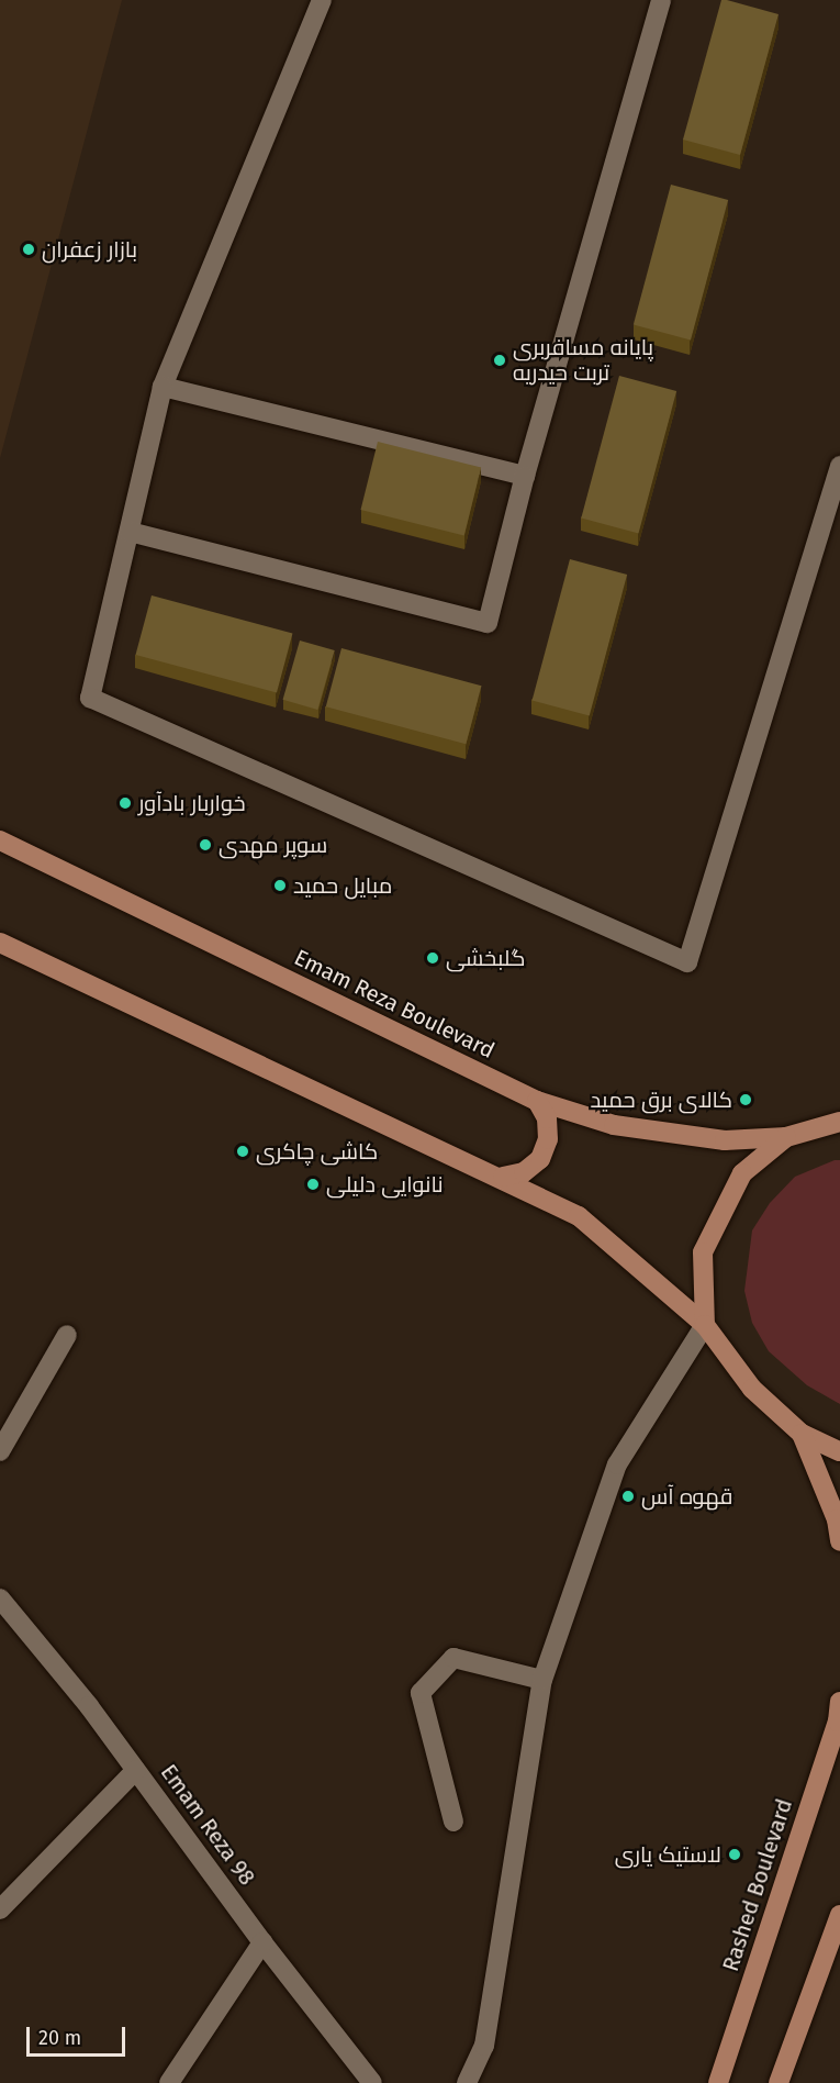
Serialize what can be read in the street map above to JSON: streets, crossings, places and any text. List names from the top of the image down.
{
  "streets": {
    "main road": ["Emam Reza Boulevard", "Rashed Boulevard"],
    "street": ["Emam Reza 98"]
  },
  "places": [
    "بازار زعفران",
    "پایانه مسافربری تربت حیدریه",
    "خواربار بادآور",
    "سوپر مهدی",
    "مبایل حمید",
    "گلبخشی",
    "کالای برق حمید",
    "کاشی چاکری",
    "نانوایی دلیلی",
    "قهوه آس",
    "لاستیک یاری"
  ],
  "scale_bar": "20 m"
}
